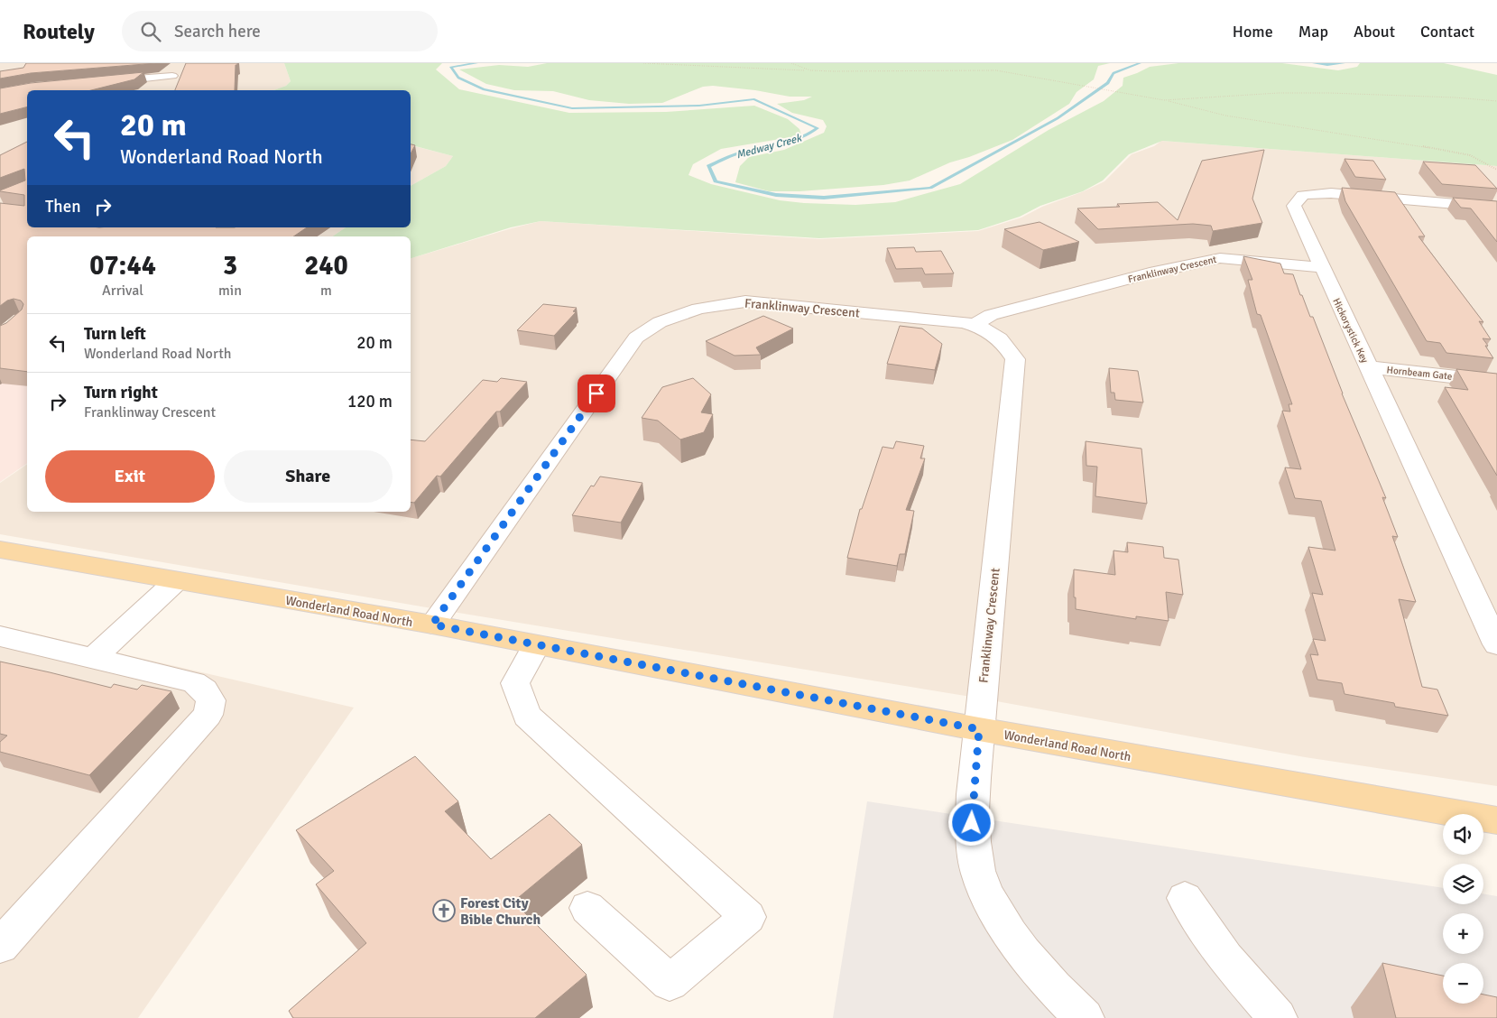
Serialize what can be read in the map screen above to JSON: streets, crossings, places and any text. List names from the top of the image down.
{
  "streets": {
    "main road": ["Wonderland Road North"],
    "street": ["Franklinway Crescent", "Hickorystick Key", "Hornbeam Gate"]
  },
  "crossings": [
    ["Franklinway Crescent", "Hickorystick Key"],
    ["Franklinway Crescent", "Wonderland Road North"],
    ["Hickorystick Key", "Hornbeam Gate"]
  ],
  "water": ["Medway Creek"],
  "places": {
    "church": ["Forest City Bible Church"]
  },
  "page": {
    "header": "Routely",
    "search": "Search here",
    "nav": [
      "Home",
      "Map",
      "About",
      "Contact"
    ],
    "turn": ["20 m", "Wonderland Road North"],
    "then": "Then",
    "eta": [
      "07:44",
      "Arrival",
      "3",
      "min",
      "240",
      "m"
    ],
    "list": [
      {
        "name": "Turn left",
        "note": "Wonderland Road North",
        "value": "20 m"
      },
      {
        "name": "Turn right",
        "note": "Franklinway Crescent",
        "value": "120 m"
      }
    ],
    "buttons": ["Exit", "Share"],
    "map_buttons": ["+", "−"]
  }
}
